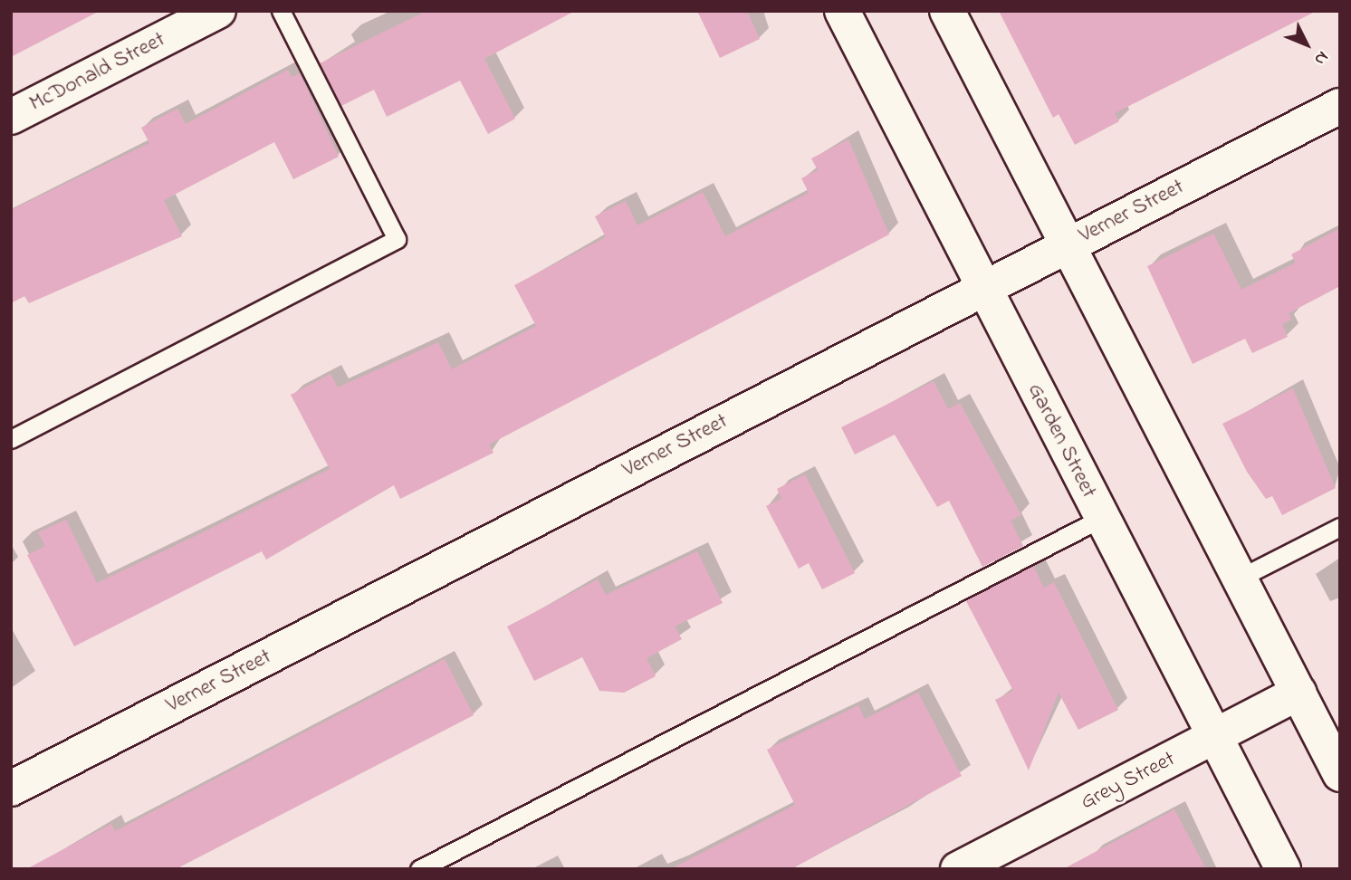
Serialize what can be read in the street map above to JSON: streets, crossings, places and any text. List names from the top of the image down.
{
  "streets": {
    "street": [
      "McDonald Street",
      "Verner Street",
      "Garden Street",
      "Grey Street"
    ]
  },
  "crossings": [
    ["Verner Street", "Garden Street"],
    ["Garden Street", "Grey Street"]
  ],
  "north": "bottom right"
}
